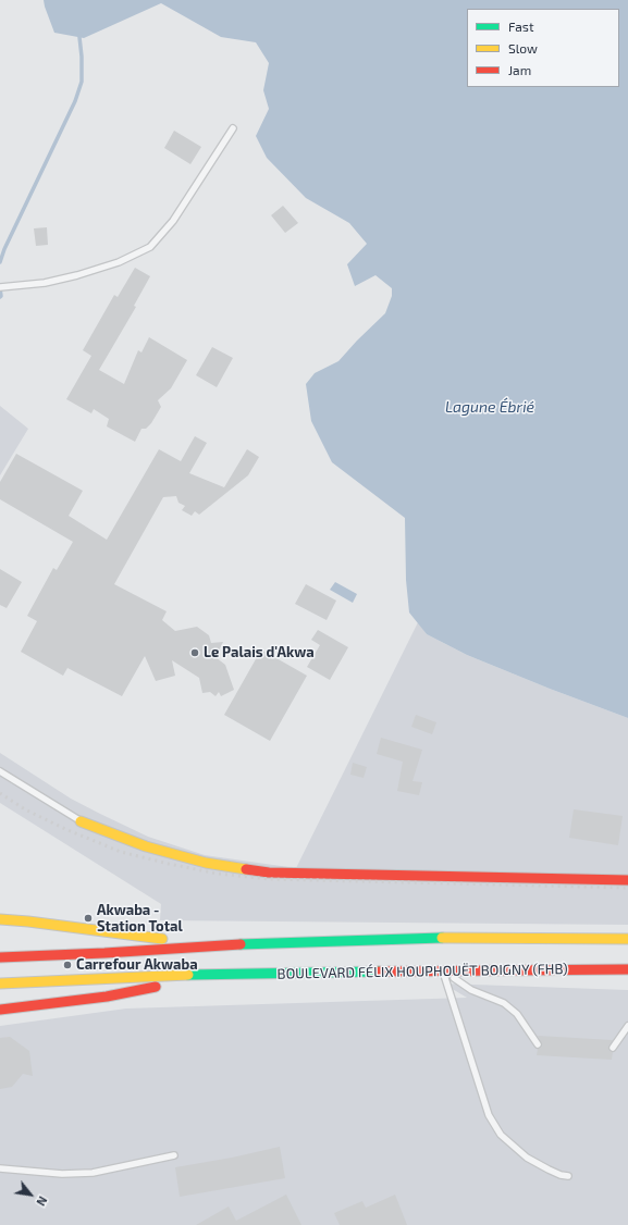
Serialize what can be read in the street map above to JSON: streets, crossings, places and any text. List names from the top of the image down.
{
  "streets": {
    "main road": ["BOULEVARD FÉLIX HOUPHOUËT BOIGNY (FHB)"]
  },
  "water": ["Lagune Ébrié"],
  "places": ["Le Palais d'Akwa", "Akwaba - Station Total", "Carrefour Akwaba"],
  "legend": ["Fast", "Slow", "Jam"],
  "north": "bottom right"
}
